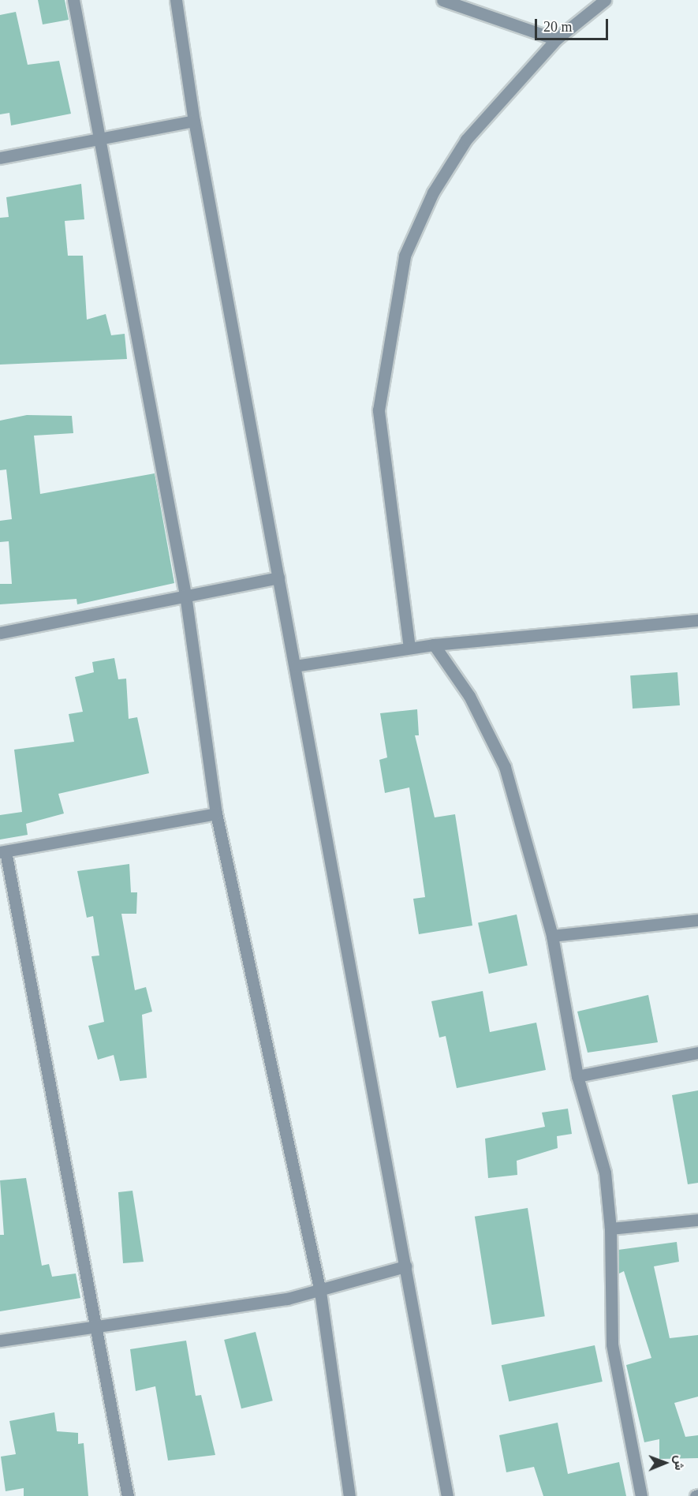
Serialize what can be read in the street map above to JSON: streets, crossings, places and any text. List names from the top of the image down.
{
  "scale_bar": "20 m",
  "north": "right"
}
